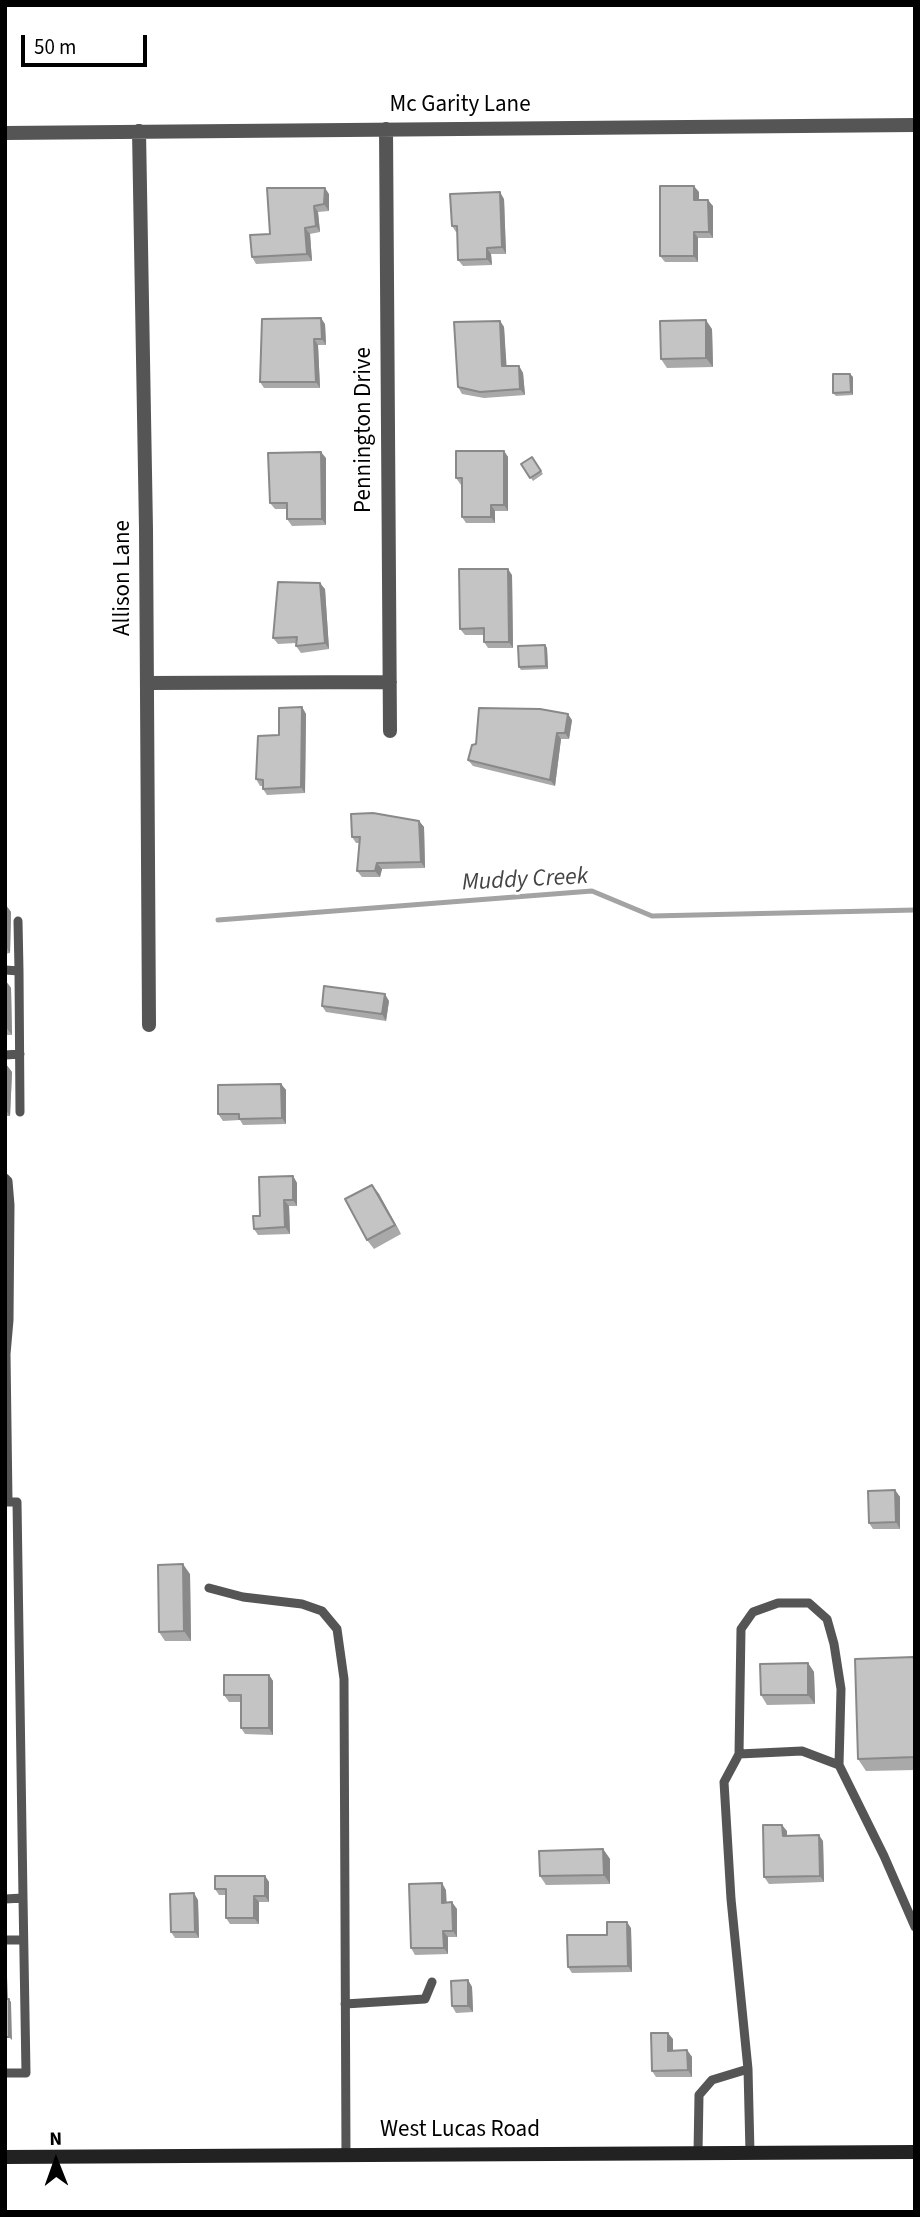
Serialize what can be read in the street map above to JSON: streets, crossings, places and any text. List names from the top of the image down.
{
  "streets": {
    "main road": ["West Lucas Road"],
    "street": ["Mc Garity Lane", "Pennington Drive", "Allison Lane"]
  },
  "crossings": [
    ["Mc Garity Lane", "Pennington Drive"],
    ["Mc Garity Lane", "Allison Lane"]
  ],
  "water": ["Muddy Creek"],
  "scale_bar": "50 m",
  "north": "top"
}
